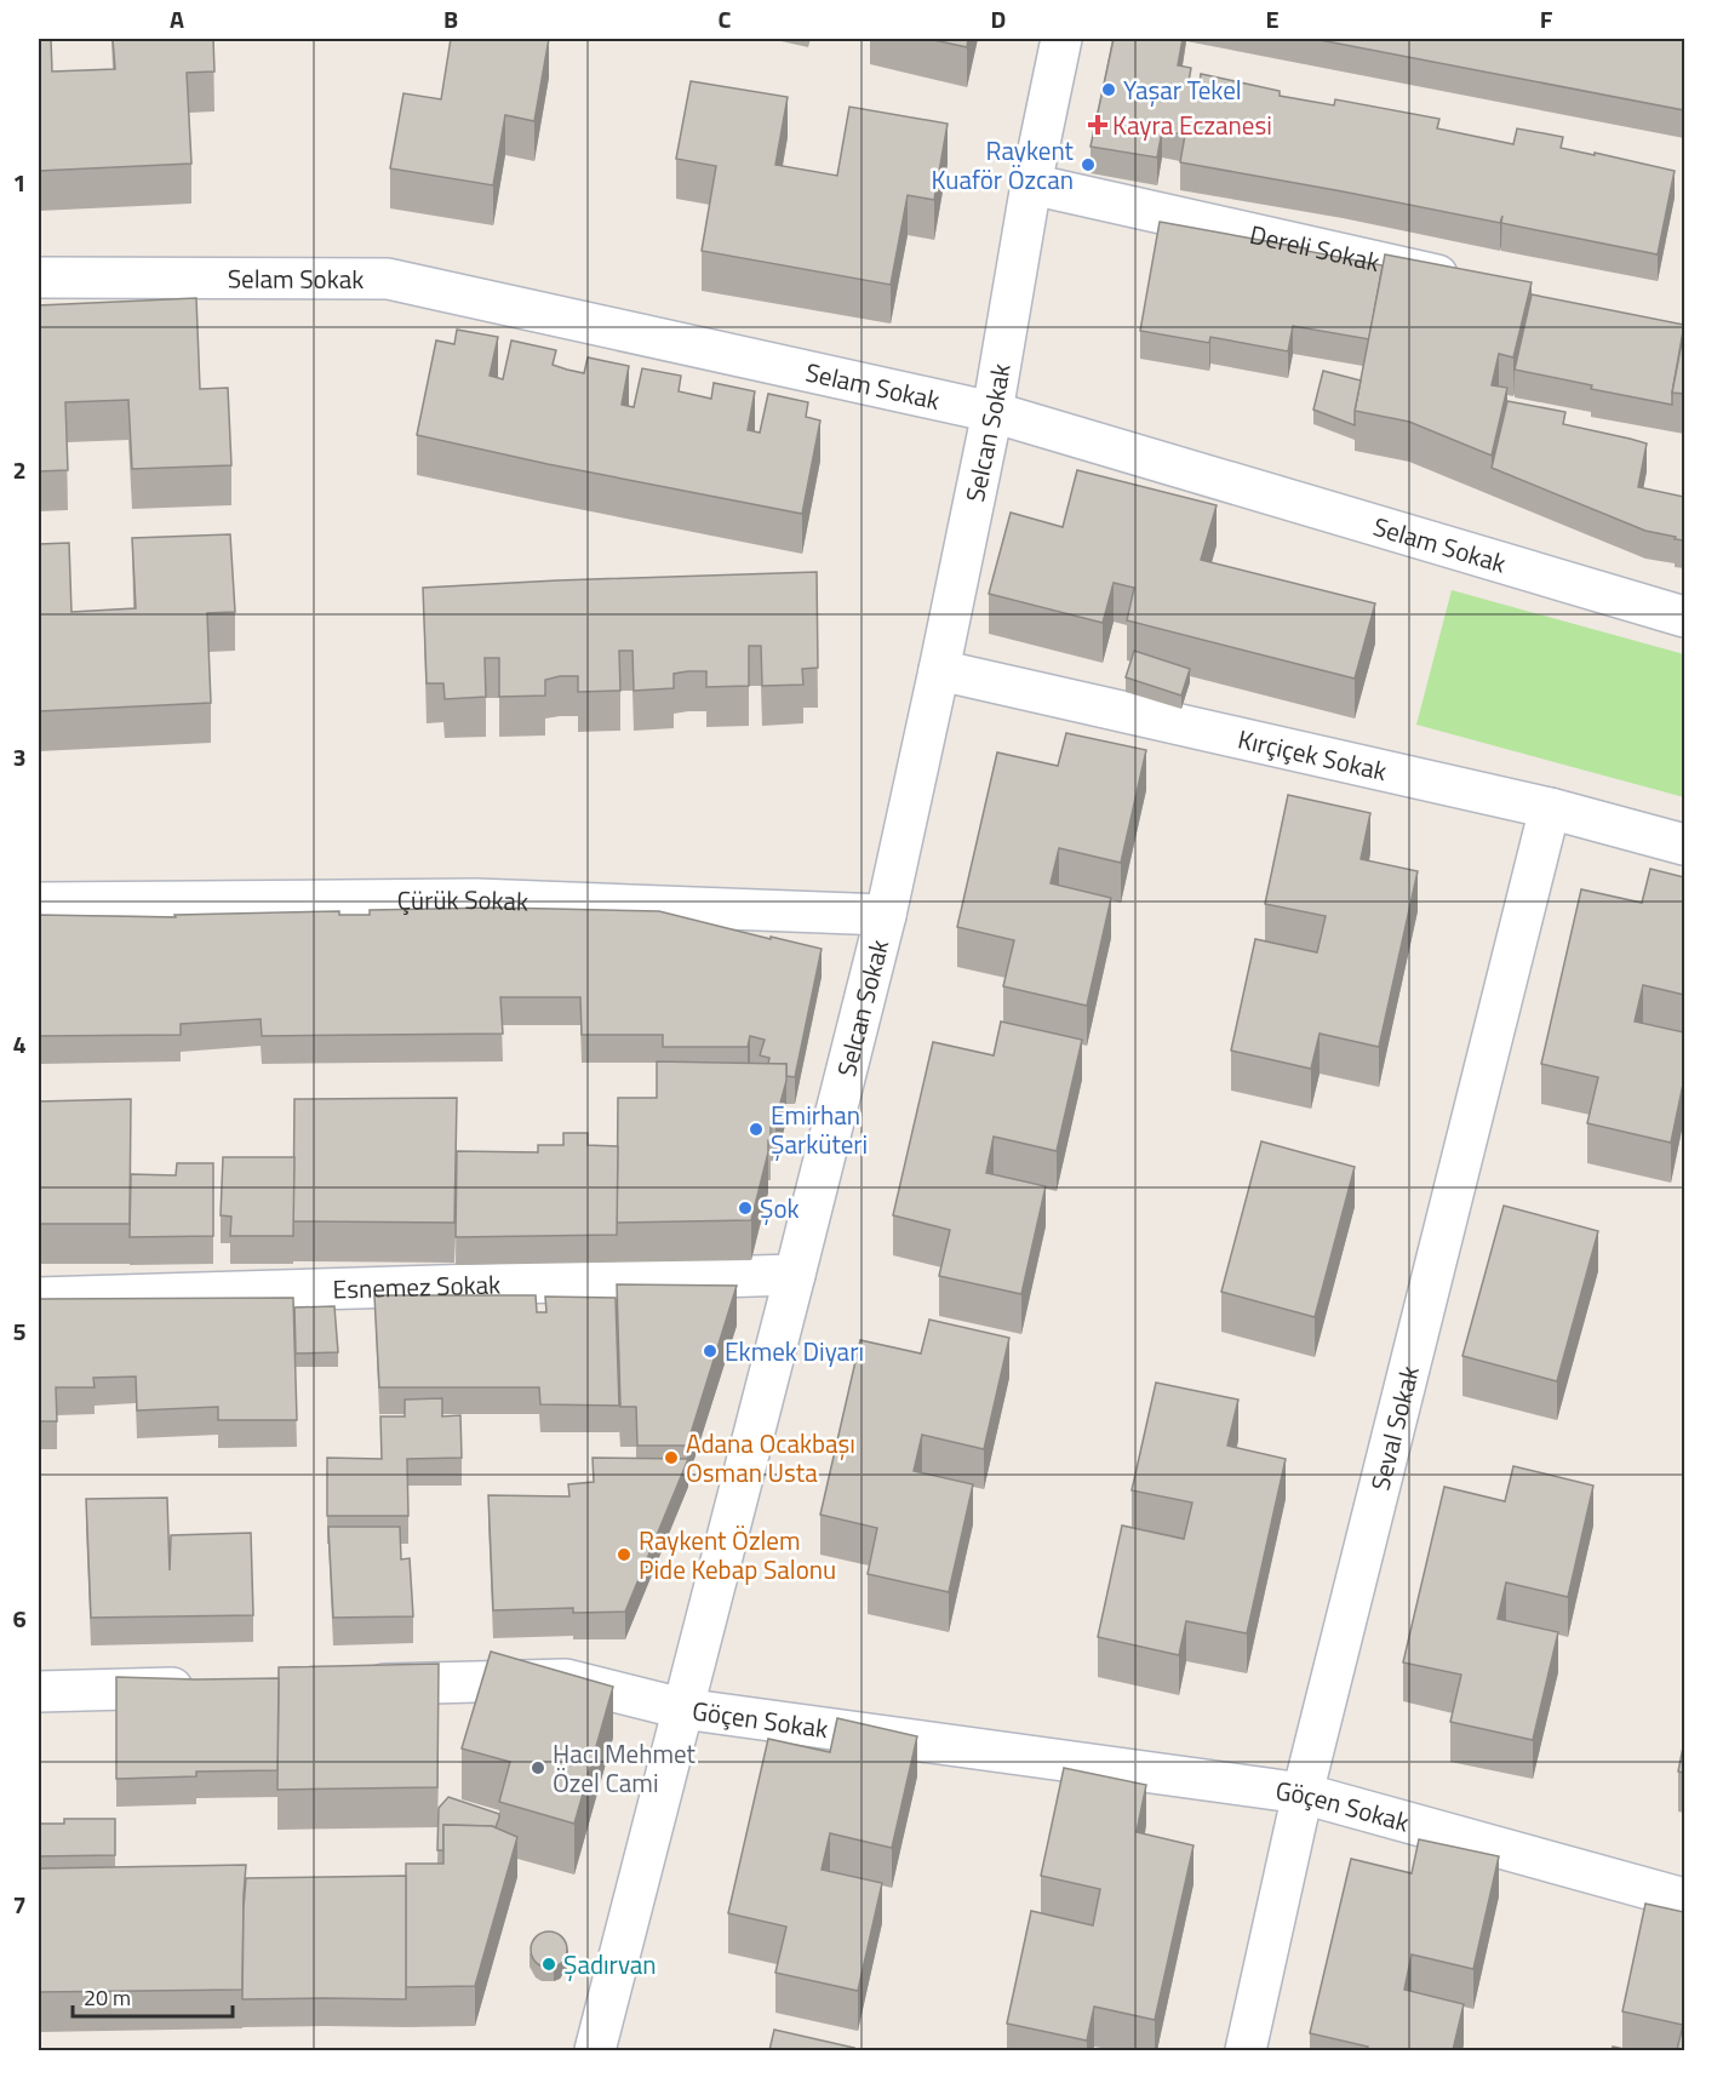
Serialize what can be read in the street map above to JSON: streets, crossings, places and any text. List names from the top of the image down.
{
  "streets": {
    "street": [
      "Dereli Sokak",
      "Selam Sokak",
      "Selcan Sokak",
      "Kırçiçek Sokak",
      "Çürük Sokak",
      "Esnemez Sokak",
      "Seval Sokak",
      "Göçen Sokak"
    ]
  },
  "crossings": [
    ["Dereli Sokak", "Selcan Sokak"],
    ["Selam Sokak", "Selcan Sokak"],
    ["Selcan Sokak", "Kırçiçek Sokak"],
    ["Selcan Sokak", "Çürük Sokak"],
    ["Selcan Sokak", "Esnemez Sokak"],
    ["Selcan Sokak", "Göçen Sokak"],
    ["Kırçiçek Sokak", "Seval Sokak"],
    ["Seval Sokak", "Göçen Sokak"]
  ],
  "places": {
    "other": [
      "Yaşar Tekel",
      "Raykent Kuaför Özcan",
      "Emirhan Şarküteri",
      "Şok",
      "Ekmek Diyarı",
      "Adana Ocakbaşı Osman Usta",
      "Raykent Özlem Pide Kebap Salonu",
      "Hacı Mehmet Özel Cami",
      "Şadırvan"
    ],
    "health": ["Kayra Eczanesi"]
  },
  "scale_bar": "20 m",
  "grid": {
    "columns": [
      "A",
      "B",
      "C",
      "D",
      "E",
      "F"
    ],
    "rows": [
      "1",
      "2",
      "3",
      "4",
      "5",
      "6",
      "7"
    ]
  }
}
